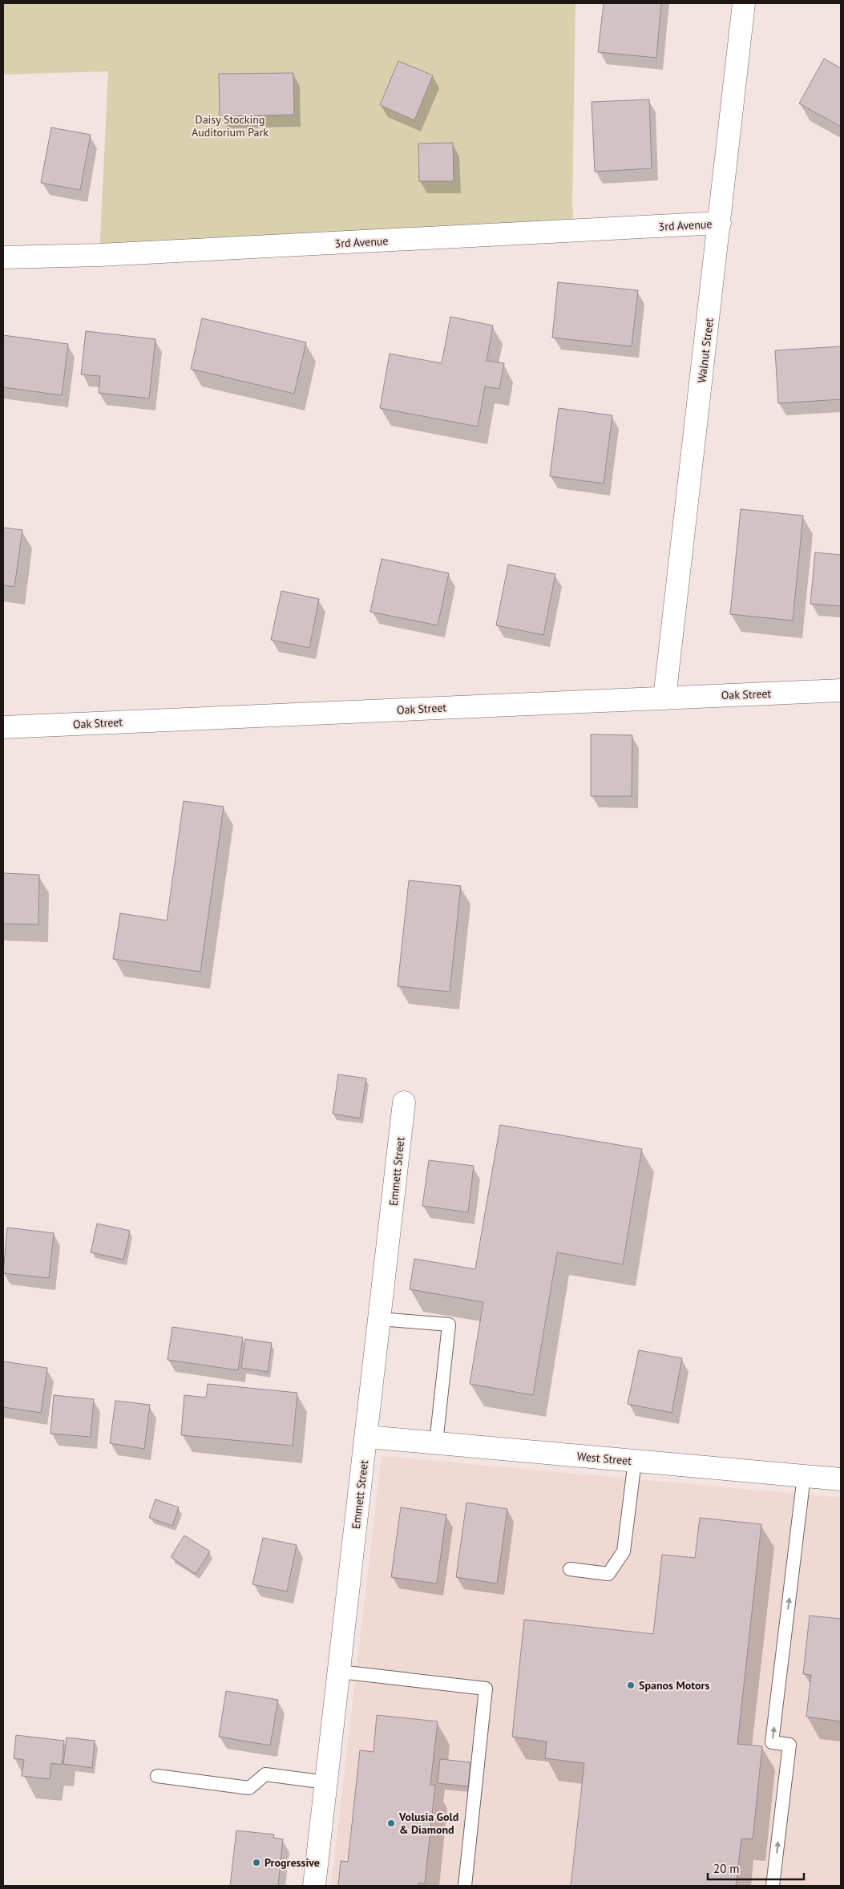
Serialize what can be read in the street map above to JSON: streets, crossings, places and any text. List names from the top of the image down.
{
  "streets": {
    "street": [
      "3rd Avenue",
      "Walnut Street",
      "Oak Street",
      "Emmett Street",
      "West Street"
    ]
  },
  "crossings": [
    ["3rd Avenue", "Walnut Street"],
    ["Walnut Street", "Oak Street"],
    ["Emmett Street", "West Street"]
  ],
  "parks": ["Daisy Stocking Auditorium Park"],
  "places": ["Spanos Motors", "Volusia Gold & Diamond", "Progressive"],
  "scale_bar": "20 m"
}
